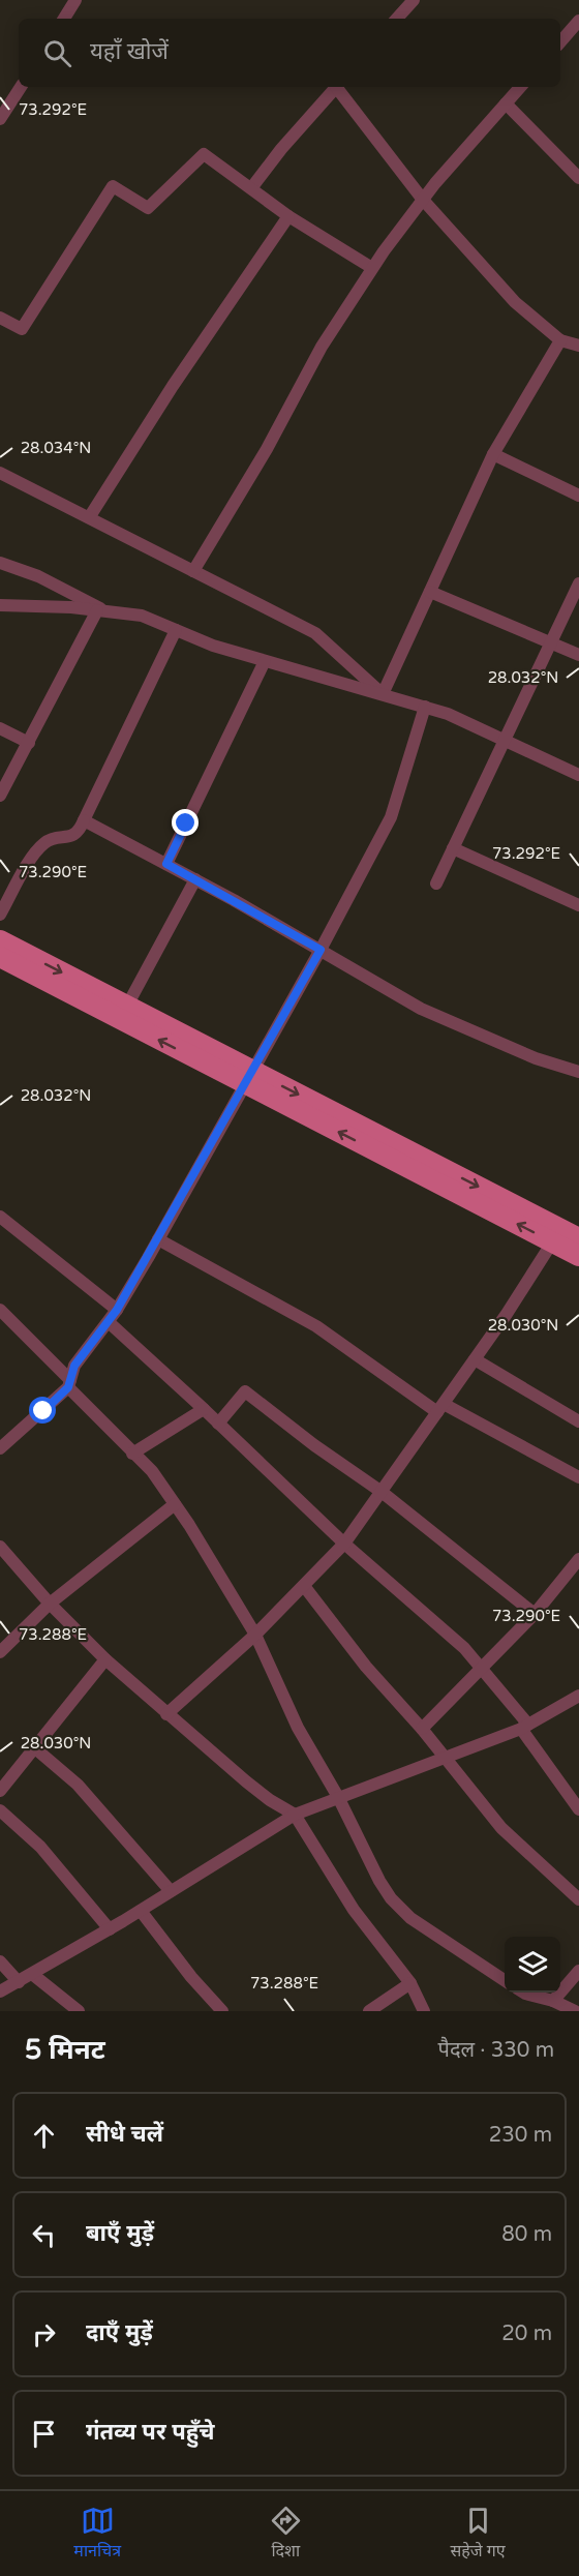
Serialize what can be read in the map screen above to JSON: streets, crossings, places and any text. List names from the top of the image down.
{
  "page": {
    "search": "यहाँ खोजें",
    "heading": ["5 मिनट", "पैदल · 330 m"],
    "list": [
      ["सीधे चलें", "230 m"],
      ["बाएँ मुड़ें", "80 m"],
      ["दाएँ मुड़ें", "20 m"],
      "गंतव्य पर पहुँचे"
    ],
    "nav": ["मानचित्र", "दिशा", "सहेजे गए"]
  },
  "coordinates": [
    "73.292°E",
    "28.034°N",
    "28.032°N",
    "73.290°E",
    "28.030°N",
    "73.288°E"
  ]
}
